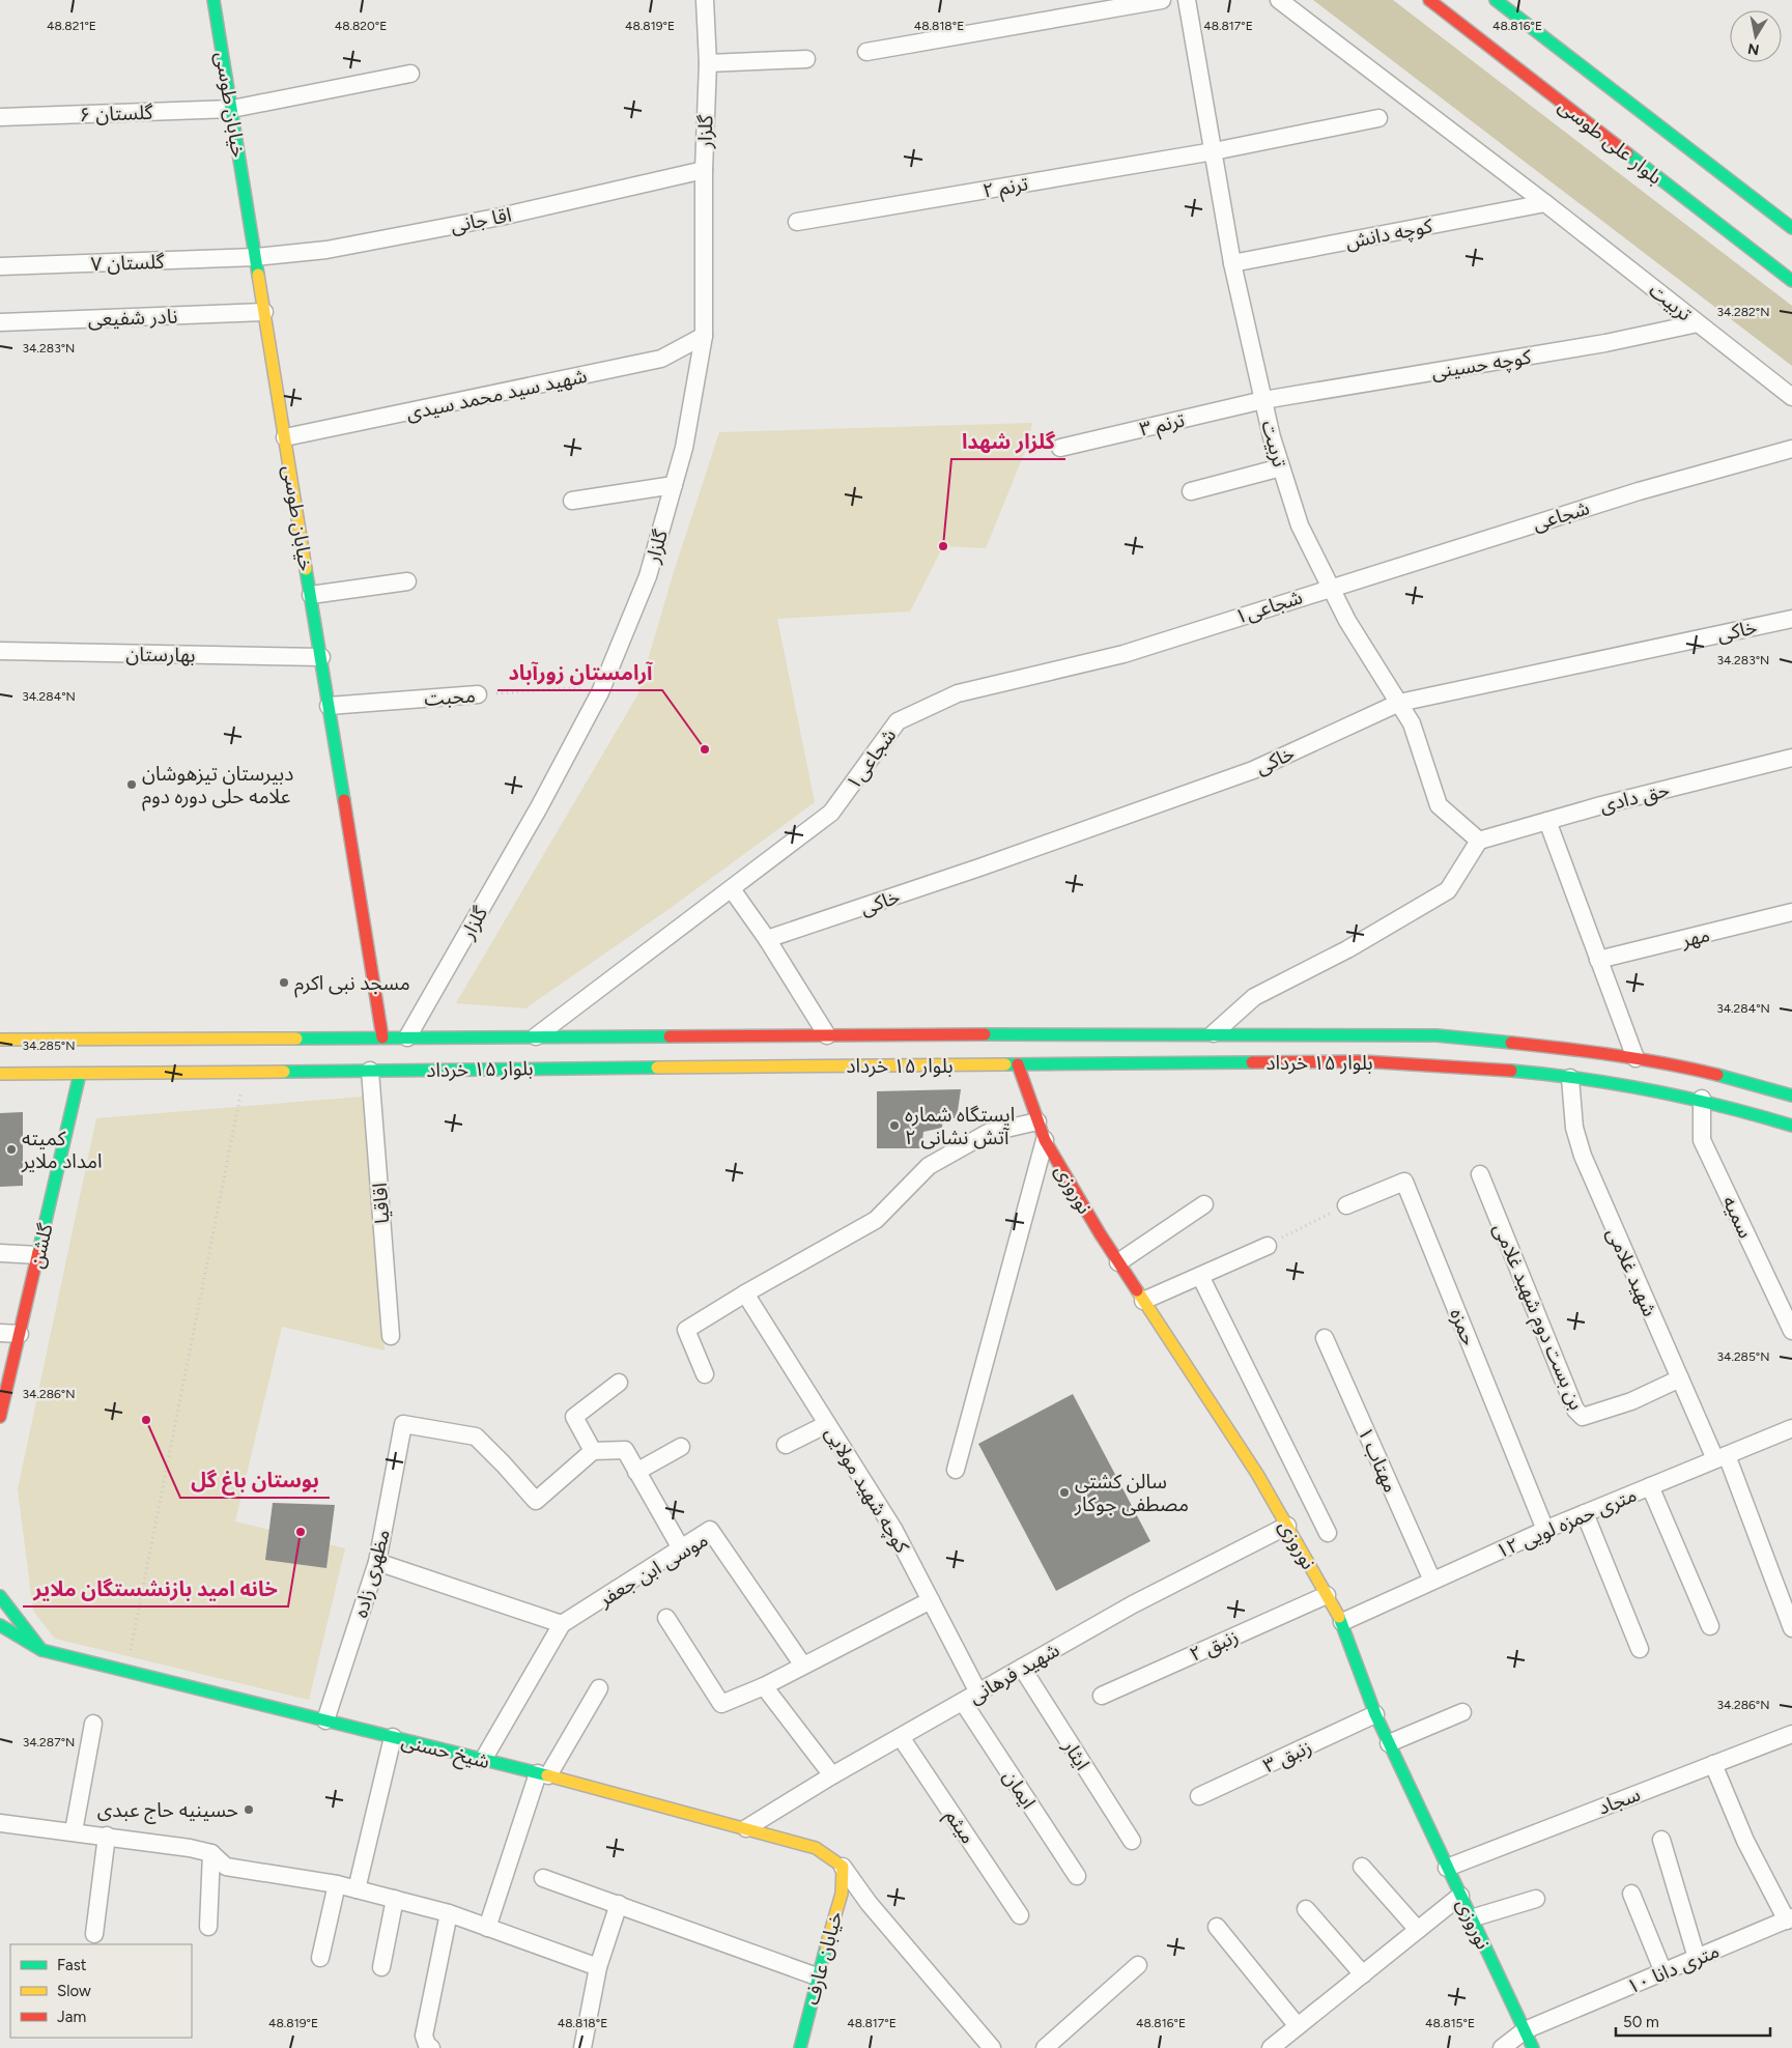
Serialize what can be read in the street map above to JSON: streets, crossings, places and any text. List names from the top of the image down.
{
  "streets": {
    "main road": [
      "خیابان طوسی",
      "بلوار علی طوسی",
      "بلوار ۱۵ خرداد",
      "نوروزی",
      "گلشن",
      "شیخ حسنی",
      "خیابان عارف"
    ],
    "street": [
      "گلستان ۶",
      "گلزار",
      "ترنم ۲",
      "اقا جانی",
      "کوچه دانش",
      "گلستان ۷",
      "تربیت",
      "نادر شفیعی",
      "کوچه حسینی",
      "شهید سید محمد سیدی",
      "ترنم ۳",
      "شجاعی",
      "شجاعی۱",
      "خاکی",
      "بهارستان",
      "محبت",
      "حق دادی",
      "مهر",
      "اقاقیا",
      "سمیه",
      "شهید غلامی",
      "بن بست دوم شهید غلامی",
      "حمزه",
      "مهتاب ۱",
      "کوچه شهید مولایی",
      "۱۲ متری حمزه لویی",
      "موسی ابن جعفر",
      "مظهری زاده",
      "زنبق ۲",
      "شهید فرهانی",
      "ایثار",
      "زنبق ۳",
      "ایمان",
      "سجاد",
      "میثم",
      "۱۰ متری دانا"
    ]
  },
  "crossings": [
    ["خیابان طوسی", "گلستان ۶"],
    ["خیابان طوسی", "اقا جانی"],
    ["خیابان طوسی", "گلستان ۷"],
    ["خیابان طوسی", "نادر شفیعی"],
    ["خیابان طوسی", "شهید سید محمد سیدی"],
    ["خیابان طوسی", "بهارستان"],
    ["خیابان طوسی", "محبت"],
    ["خیابان طوسی", "بلوار ۱۵ خرداد"],
    ["گلزار", "اقا جانی"],
    ["گلزار", "شهید سید محمد سیدی"],
    ["گلزار", "محبت"],
    ["گلزار", "بلوار ۱۵ خرداد"],
    ["ترنم ۲", "تربیت"],
    ["اقا جانی", "گلستان ۷"],
    ["کوچه دانش", "تربیت"],
    ["تربیت", "کوچه حسینی"],
    ["تربیت", "ترنم ۳"],
    ["تربیت", "شجاعی"],
    ["تربیت", "شجاعی۱"],
    ["تربیت", "خاکی"],
    ["تربیت", "حق دادی"],
    ["کوچه حسینی", "ترنم ۳"],
    ["شجاعی", "شجاعی۱"],
    ["شجاعی۱", "بلوار ۱۵ خرداد"],
    ["بلوار ۱۵ خرداد", "نوروزی"],
    ["بلوار ۱۵ خرداد", "اقاقیا"],
    ["بلوار ۱۵ خرداد", "سمیه"],
    ["بلوار ۱۵ خرداد", "گلشن"],
    ["بلوار ۱۵ خرداد", "شهید غلامی"],
    ["نوروزی", "۱۲ متری حمزه لویی"],
    ["نوروزی", "زنبق ۲"],
    ["نوروزی", "شهید فرهانی"],
    ["نوروزی", "زنبق ۳"],
    ["نوروزی", "سجاد"],
    ["نوروزی", "۱۰ متری دانا"],
    ["شهید غلامی", "بن بست دوم شهید غلامی"],
    ["شهید غلامی", "۱۲ متری حمزه لویی"],
    ["حمزه", "۱۲ متری حمزه لویی"],
    ["مهتاب ۱", "۱۲ متری حمزه لویی"],
    ["کوچه شهید مولایی", "شهید فرهانی"],
    ["مظهری زاده", "شیخ حسنی"],
    ["شهید فرهانی", "شیخ حسنی"],
    ["شهید فرهانی", "ایثار"],
    ["شهید فرهانی", "ایمان"],
    ["شهید فرهانی", "میثم"],
    ["شیخ حسنی", "خیابان عارف"]
  ],
  "places": [
    "گلزار شهدا",
    "آرامستان زورآباد",
    "دبیرستان تیزهوشان علامه حلی دوره دوم",
    "مسجد نبی اکرم",
    "ایستگاه شماره ۲ آتش نشانی",
    "کمیته امداد ملایر",
    "بوستان باغ گل",
    "سالن کشتی مصطفی جوکار",
    "خانه امید بازنشستگان ملایر",
    "حسینیه حاج عبدی"
  ],
  "legend": ["Fast", "Slow", "Jam"],
  "scale_bar": "50 m",
  "north": "bottom",
  "coordinates": [
    "48.821°E",
    "48.820°E",
    "48.819°E",
    "48.818°E",
    "48.817°E",
    "48.816°E",
    "34.282°N",
    "34.283°N",
    "34.284°N",
    "34.285°N",
    "34.286°N",
    "34.287°N",
    "48.815°E"
  ]
}
